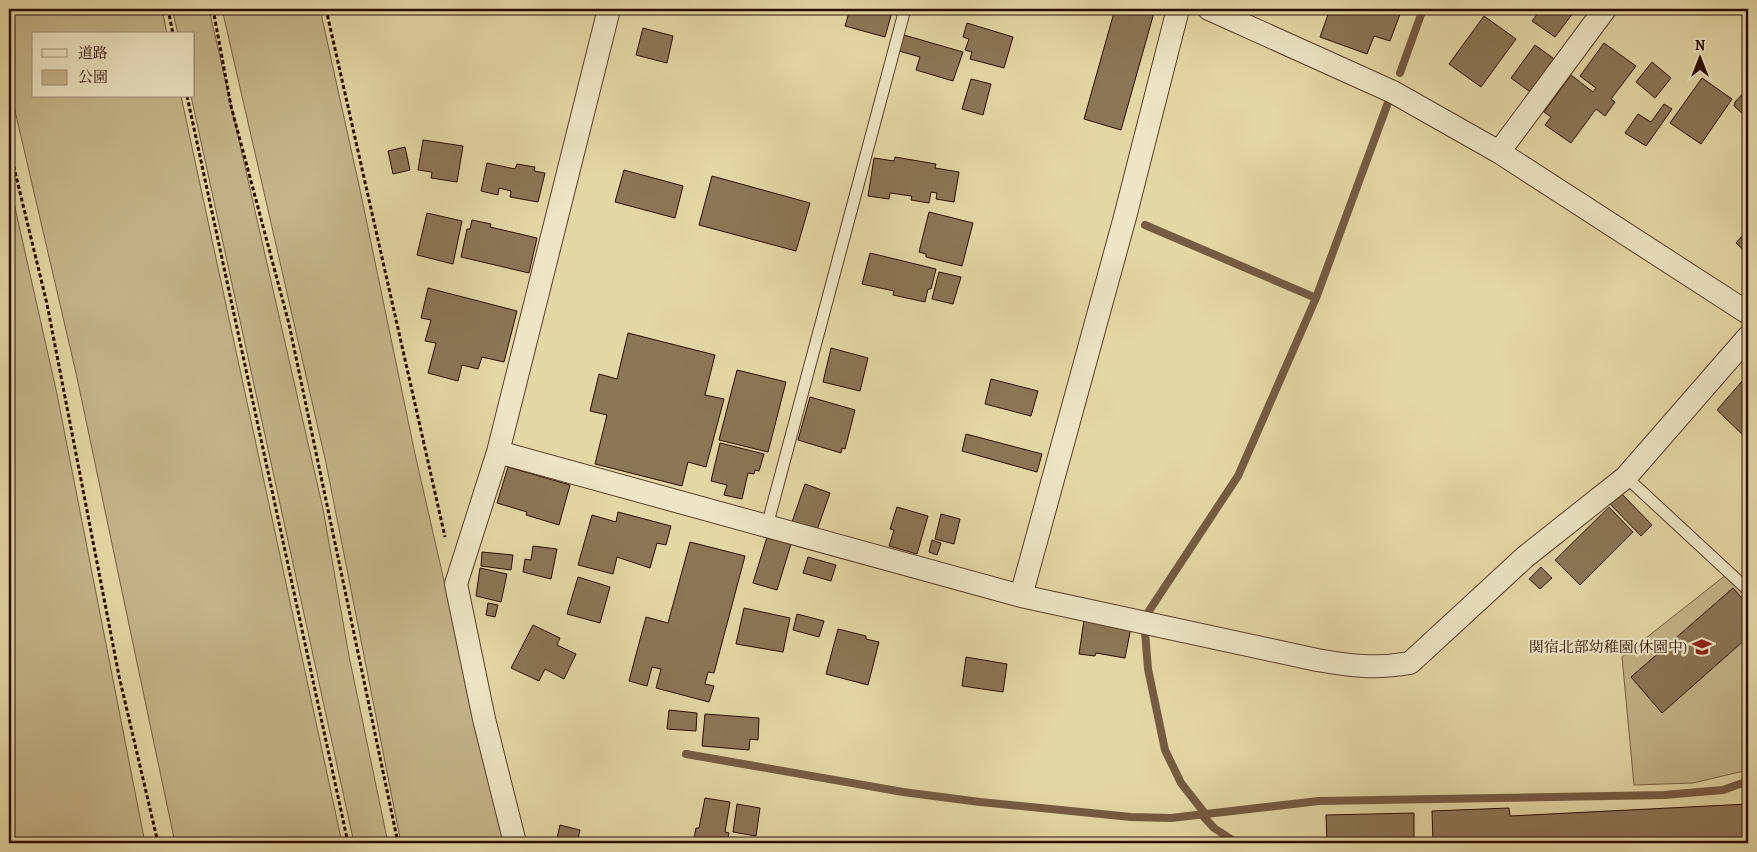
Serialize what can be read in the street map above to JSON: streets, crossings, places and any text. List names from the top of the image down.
{
  "places": {
    "school or university": ["関宿北部幼稚園(休園中)"]
  },
  "legend": ["道路", "公園"],
  "north": "top"
}
